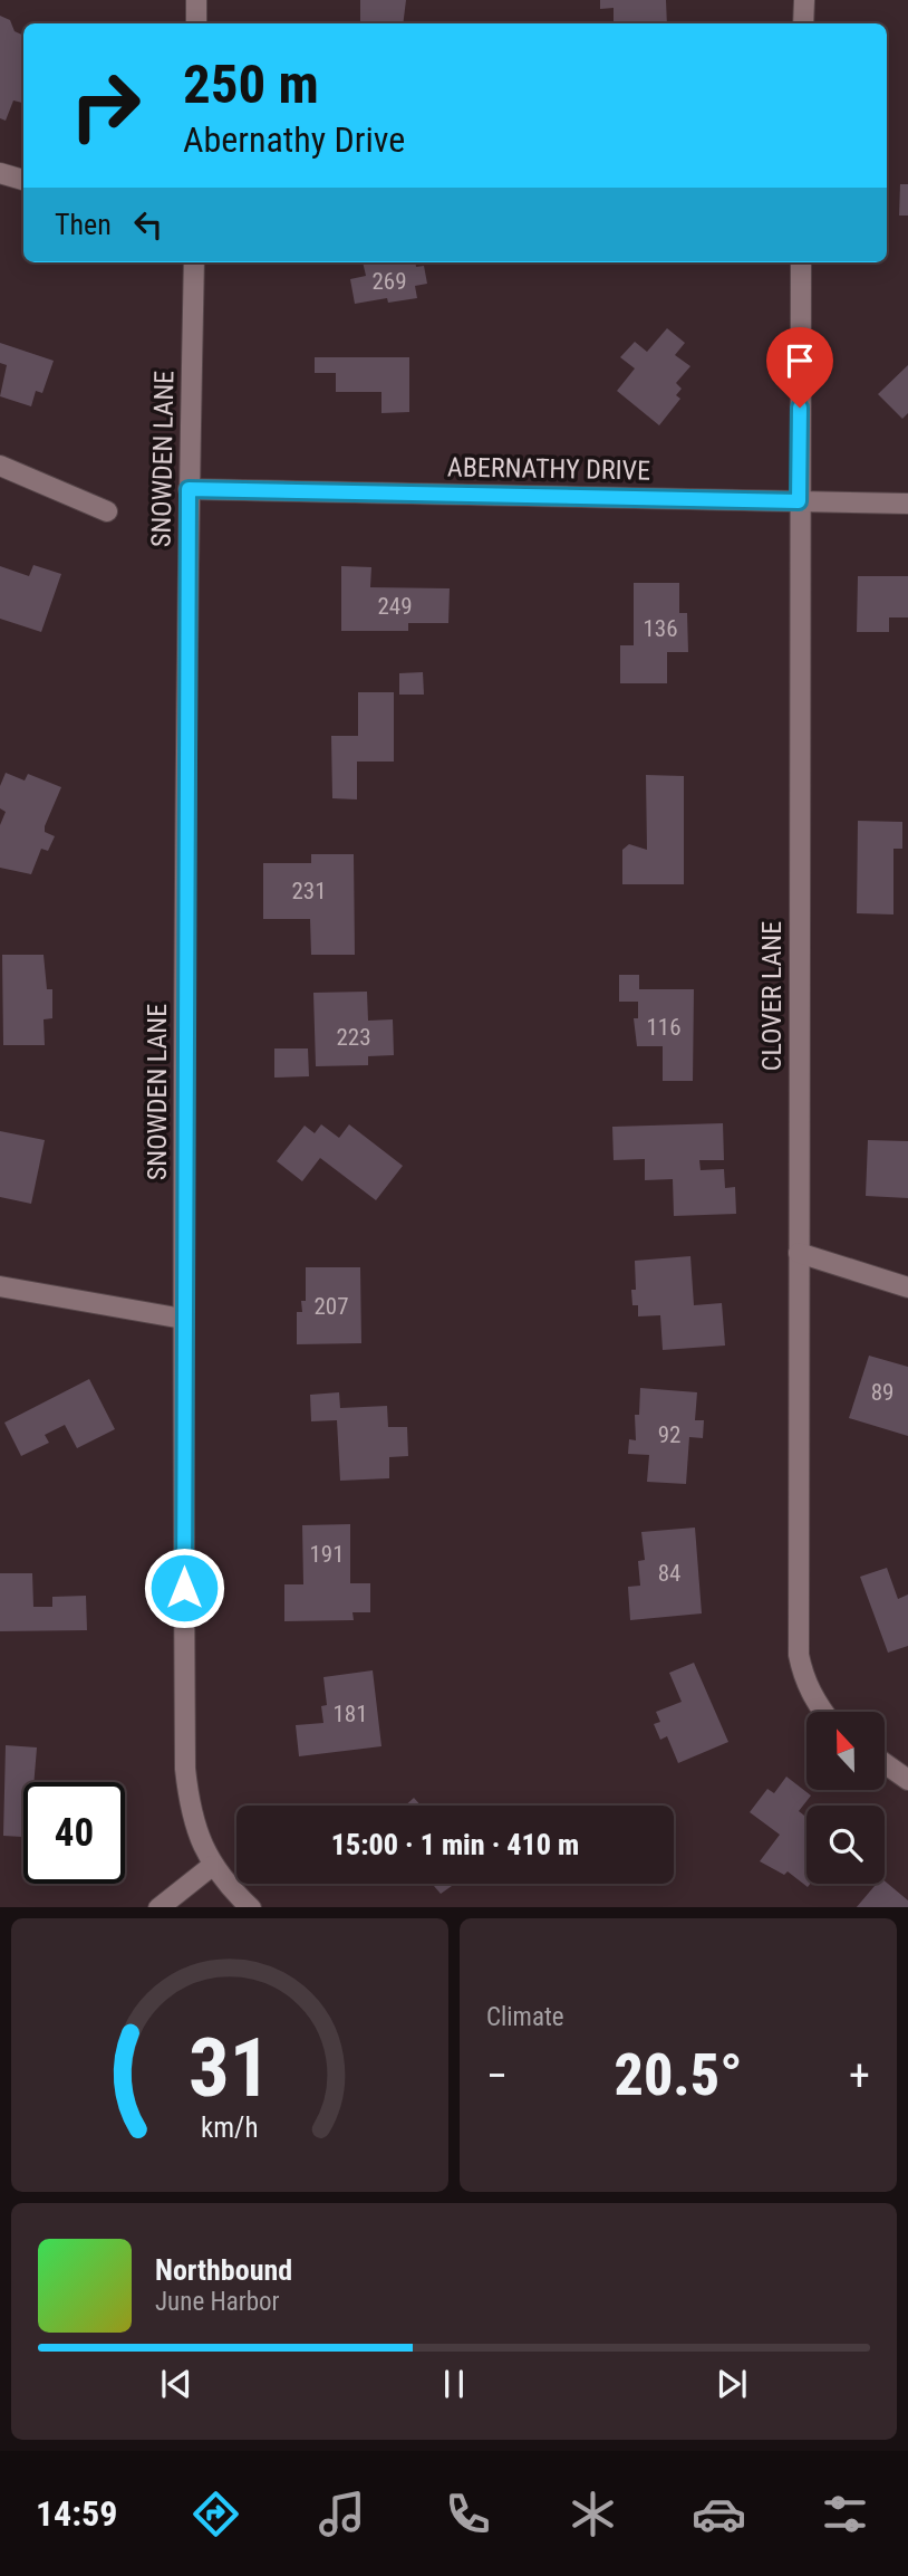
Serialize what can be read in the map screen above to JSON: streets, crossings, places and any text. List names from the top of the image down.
{
  "streets": {
    "street": ["SNOWDEN LANE", "ABERNATHY DRIVE", "CLOVER LANE"]
  },
  "crossings": [
    ["SNOWDEN LANE", "ABERNATHY DRIVE"],
    ["ABERNATHY DRIVE", "CLOVER LANE"]
  ],
  "house_numbers": [
    "269",
    "249",
    "136",
    "231",
    "116",
    "223",
    "207",
    "89",
    "92",
    "191",
    "84",
    "181"
  ],
  "north": "top",
  "page": {
    "turn": ["250 m", "Abernathy Drive"],
    "then": "Then",
    "limit": "40",
    "trip": "15:00 · 1 min · 410 m",
    "tile": "Climate",
    "heat": ["−", "20.5°", "+"],
    "song": ["Northbound", "June Harbor"],
    "tabs": "14:59",
    "gauge": ["31", "km/h"]
  }
}
